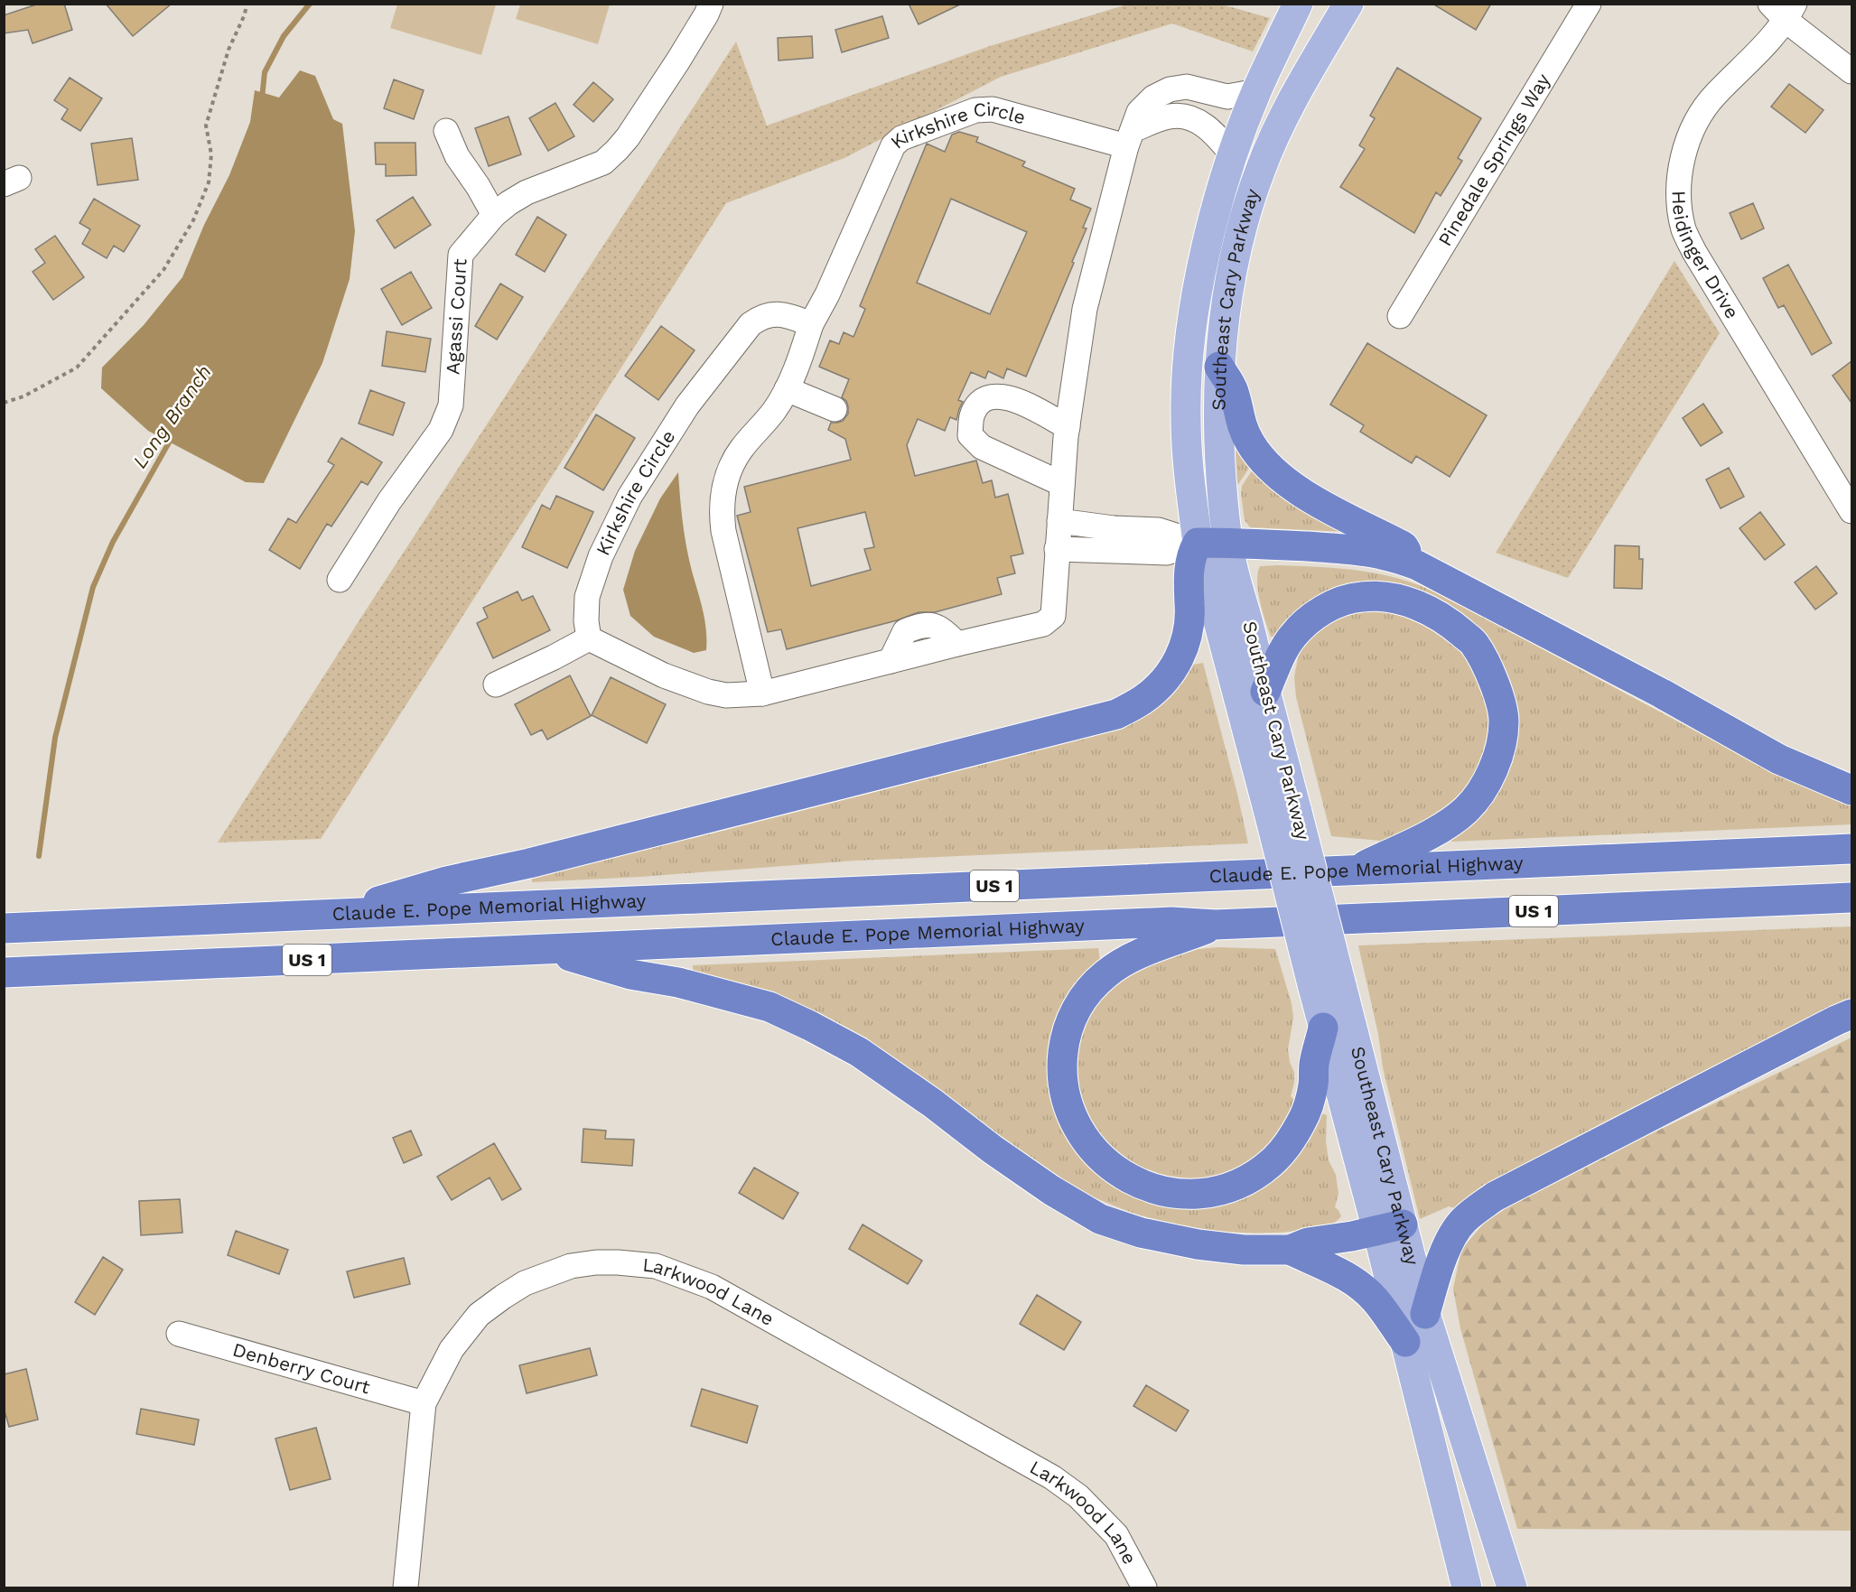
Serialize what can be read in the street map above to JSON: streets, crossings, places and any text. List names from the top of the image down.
{
  "streets": {
    "highway": ["Claude E. Pope Memorial Highway", "US 1"],
    "main road": ["Southeast Cary Parkway"],
    "street": [
      "Kirkshire Circle",
      "Pinedale Springs Way",
      "Heidinger Drive",
      "Agassi Court",
      "Larkwood Lane",
      "Denberry Court"
    ]
  },
  "crossings": [
    ["Larkwood Lane", "Denberry Court"]
  ],
  "water": ["Long Branch"]
}
